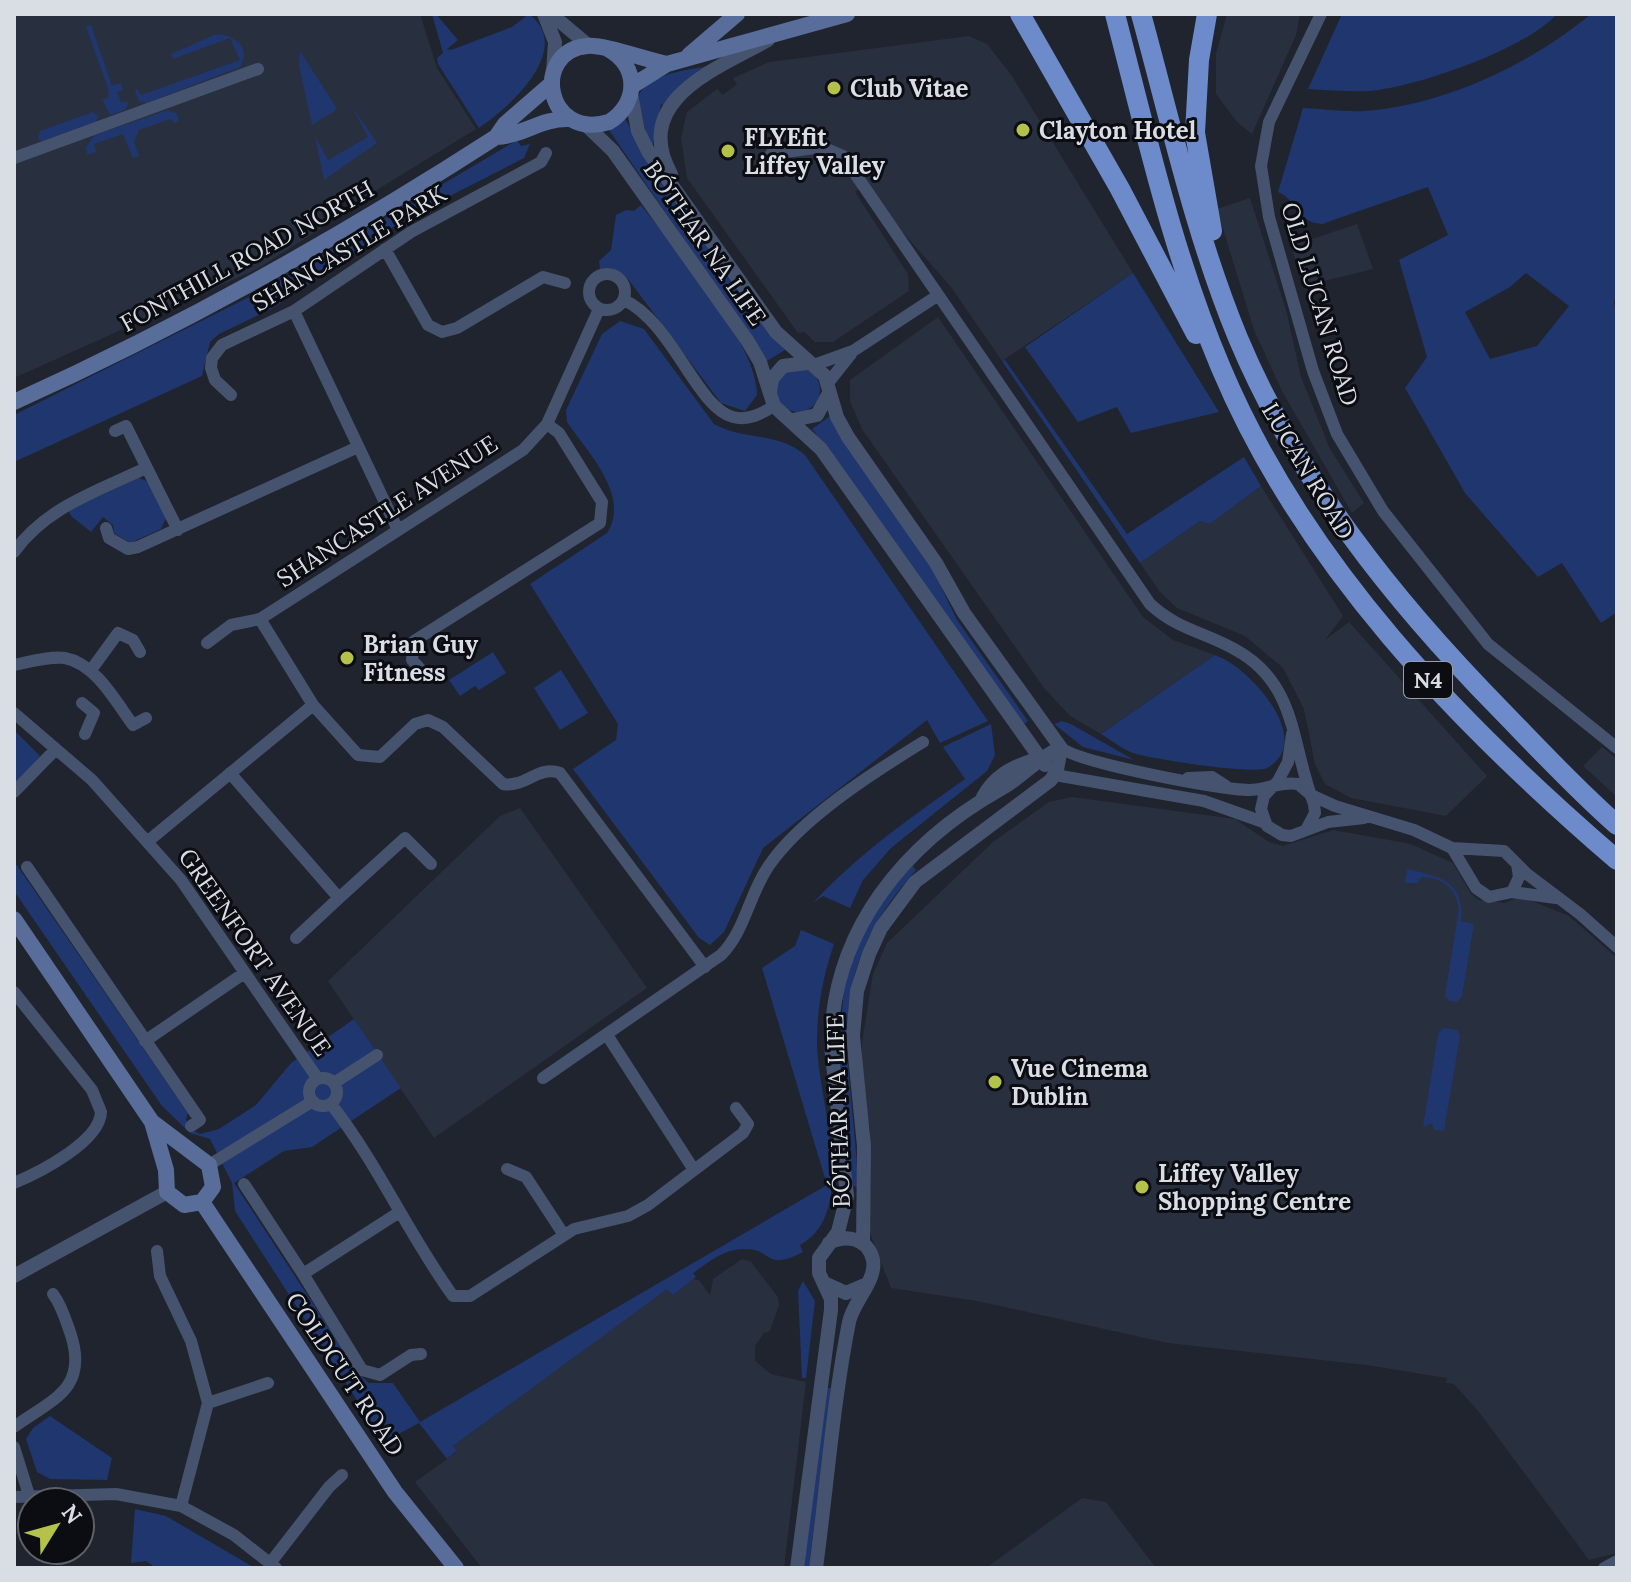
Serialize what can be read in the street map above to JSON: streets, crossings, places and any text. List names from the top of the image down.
{
  "streets": {
    "highway": ["LUCAN ROAD", "N4"],
    "main road": ["FONTHILL ROAD NORTH", "COLDCUT ROAD"],
    "street": [
      "BÓTHAR NA LIFE",
      "SHANCASTLE PARK",
      "OLD LUCAN ROAD",
      "SHANCASTLE AVENUE",
      "GREENFORT AVENUE"
    ]
  },
  "crossings": [
    ["BÓTHAR NA LIFE", "FONTHILL ROAD NORTH"],
    ["BÓTHAR NA LIFE", "SHANCASTLE AVENUE"]
  ],
  "places": [
    "Club Vitae",
    "Clayton Hotel",
    "FLYEfit Liffey Valley",
    "Brian Guy Fitness",
    "Vue Cinema Dublin",
    "Liffey Valley Shopping Centre"
  ],
  "north": "top right"
}
